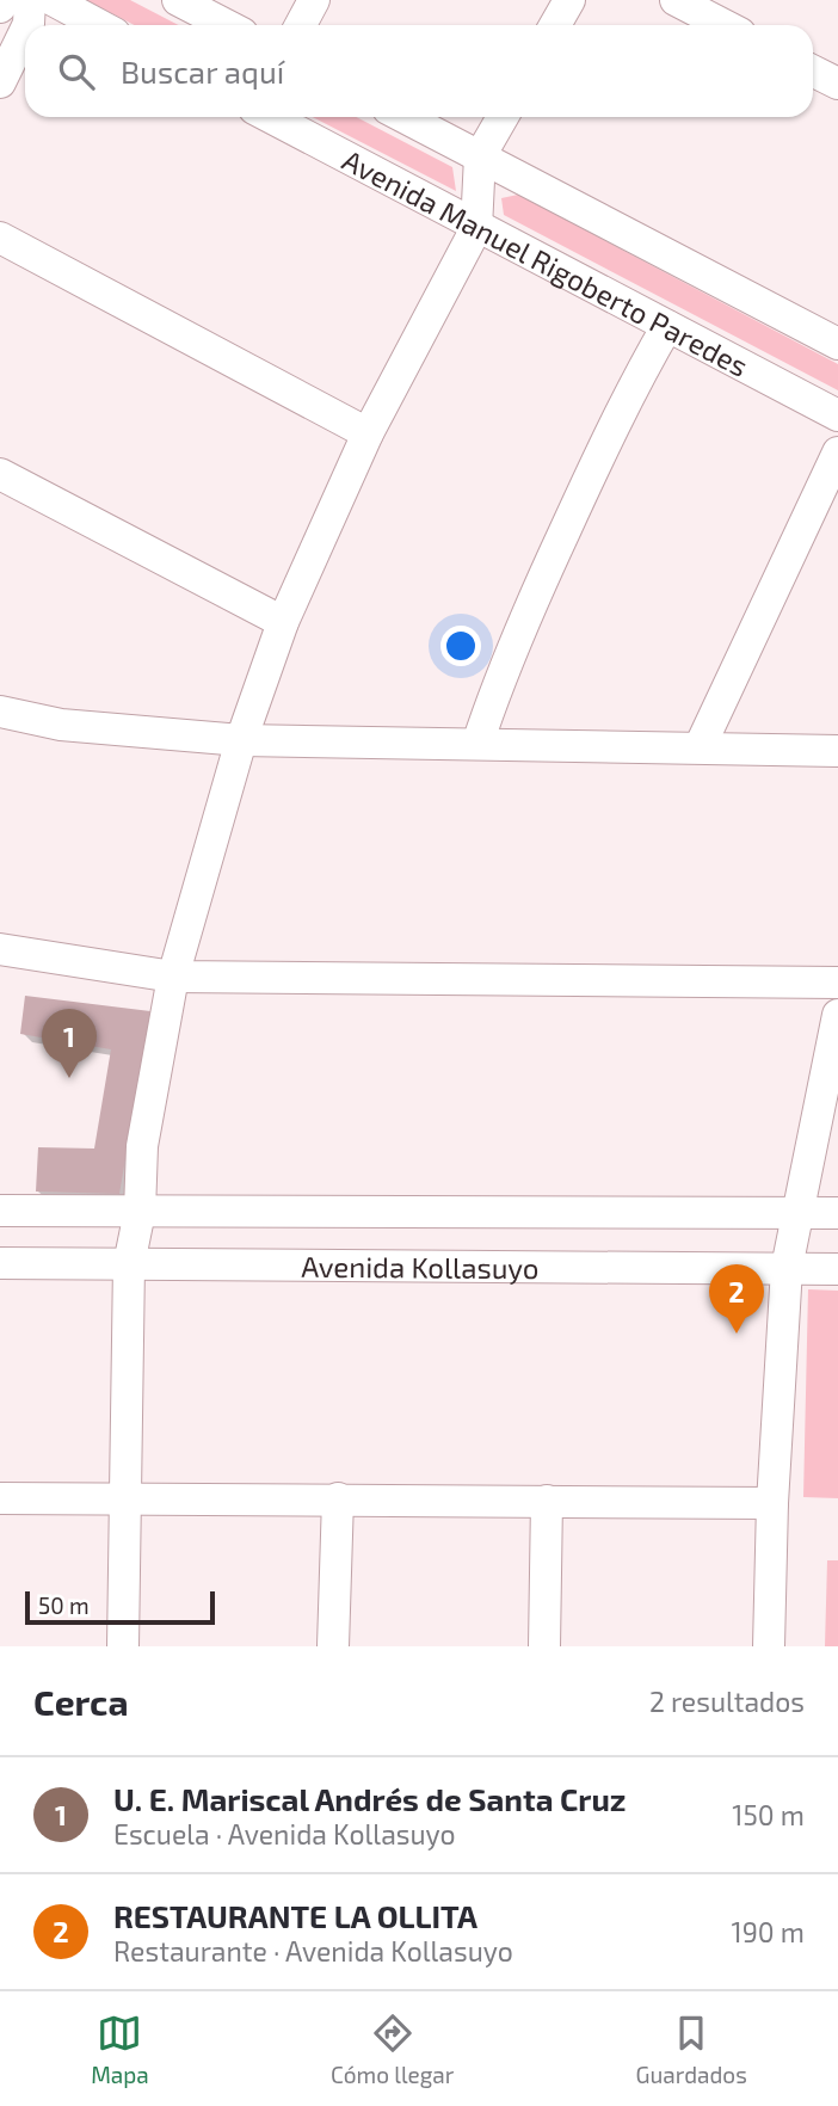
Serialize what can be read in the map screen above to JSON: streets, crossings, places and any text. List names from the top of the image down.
{
  "streets": {
    "street": ["Avenida Manuel Rigoberto Paredes", "Avenida Kollasuyo"]
  },
  "scale_bar": "50 m",
  "page": {
    "search": "Buscar aquí",
    "pins": ["1", "2"],
    "scale": "50 m",
    "heading": ["Cerca", "2 resultados"],
    "list": [
      {
        "mark": "1",
        "name": "U. E. Mariscal Andrés de Santa Cruz",
        "note": "Escuela · Avenida Kollasuyo",
        "value": "150 m"
      },
      {
        "mark": "2",
        "name": "RESTAURANTE LA OLLITA",
        "note": "Restaurante · Avenida Kollasuyo",
        "value": "190 m"
      }
    ],
    "nav": ["Mapa", "Cómo llegar", "Guardados"]
  }
}
